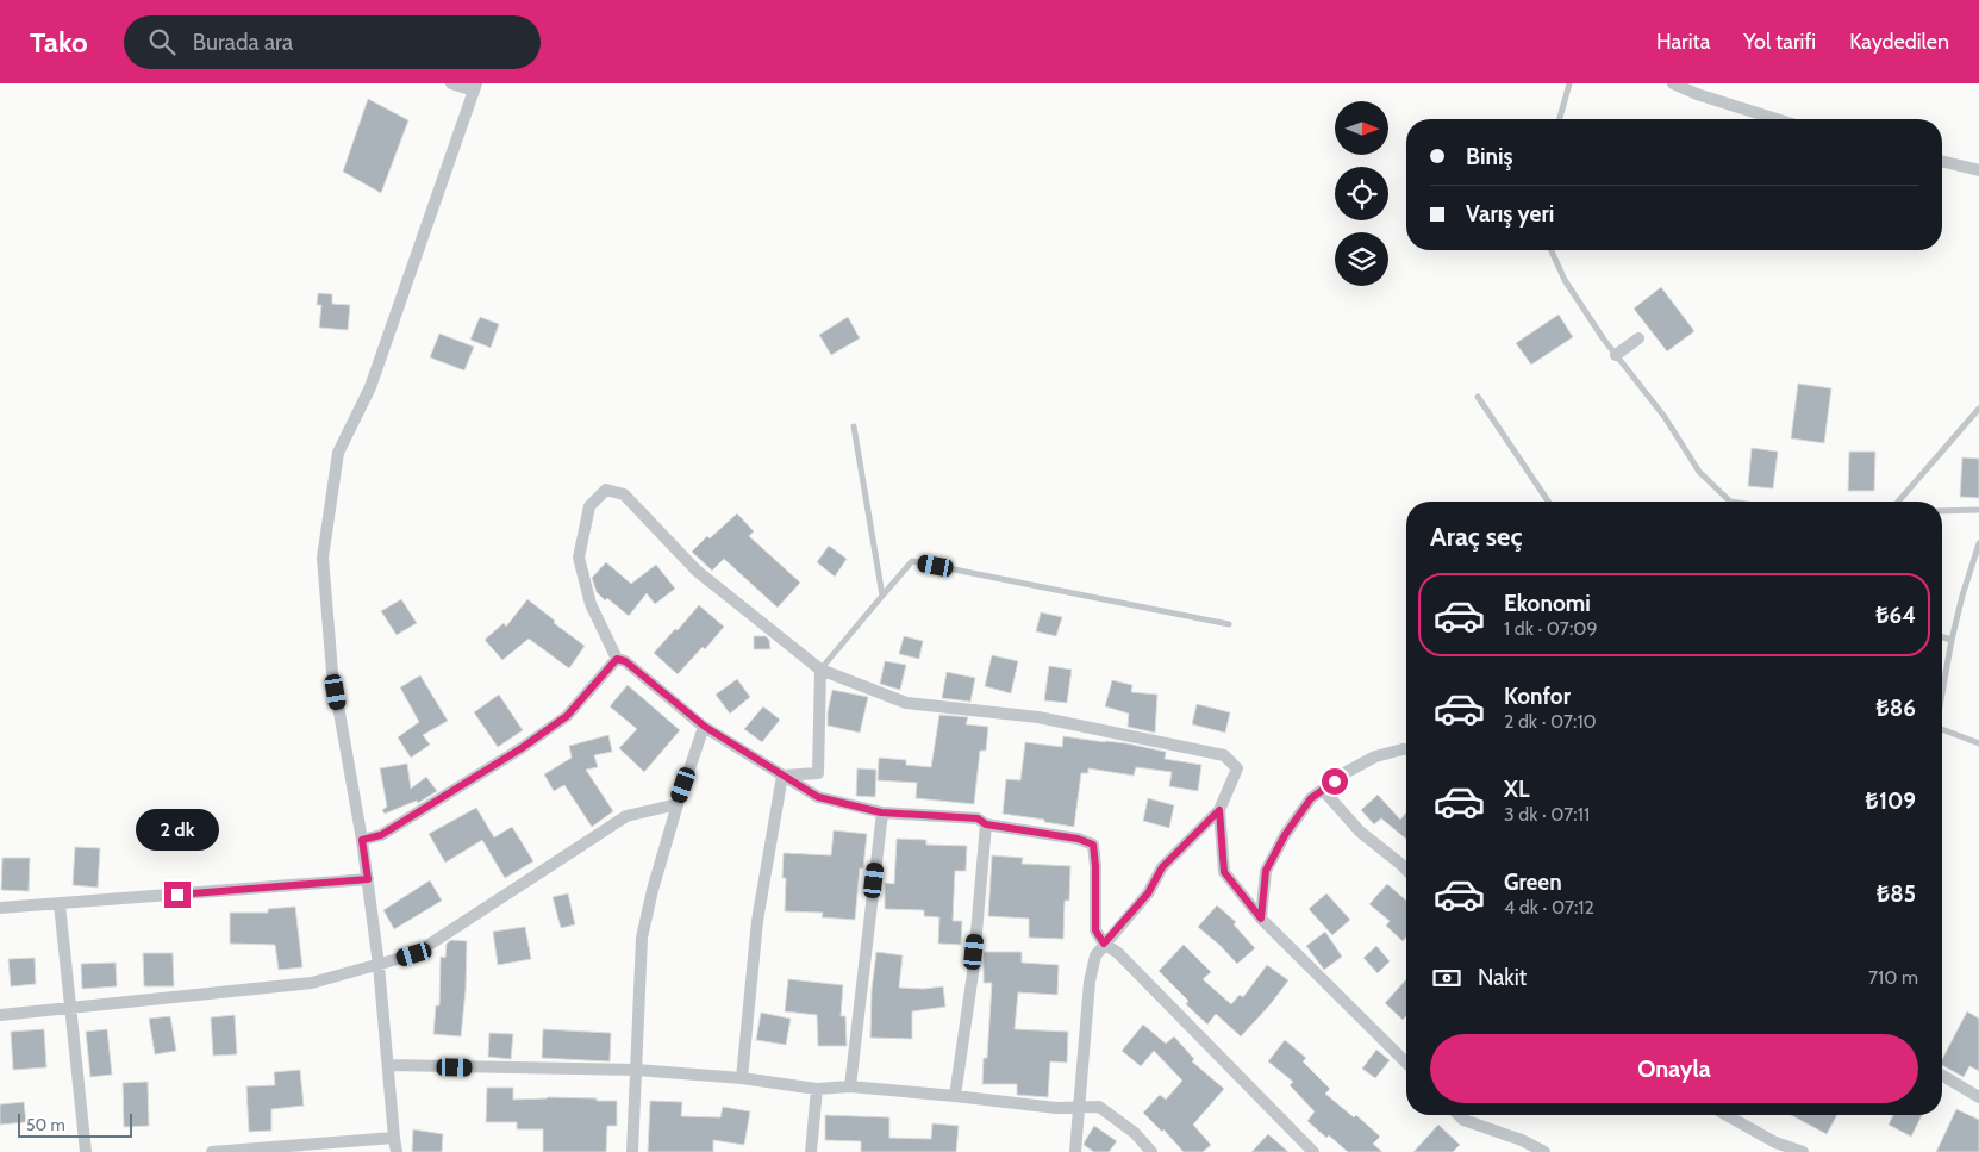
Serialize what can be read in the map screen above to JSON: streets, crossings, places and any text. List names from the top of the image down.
{
  "scale_bar": "50 m",
  "north": "right",
  "page": {
    "header": "Tako",
    "search": "Burada ara",
    "nav": ["Harita", "Yol tarifi", "Kaydedilen"],
    "banner": ["Biniş", "Varış yeri"],
    "heading": "Araç seç",
    "list": [
      {
        "name": "Ekonomi",
        "note": "1 dk · 07:09",
        "value": "₺64"
      },
      {
        "name": "Konfor",
        "note": "2 dk · 07:10",
        "value": "₺86"
      },
      {
        "name": "XL",
        "note": "3 dk · 07:11",
        "value": "₺109"
      },
      {
        "name": "Green",
        "note": "4 dk · 07:12",
        "value": "₺85"
      }
    ],
    "bubble": "2 dk",
    "pay": ["Nakit", "710 m"],
    "buttons": "Onayla",
    "scale": "50 m"
  }
}
